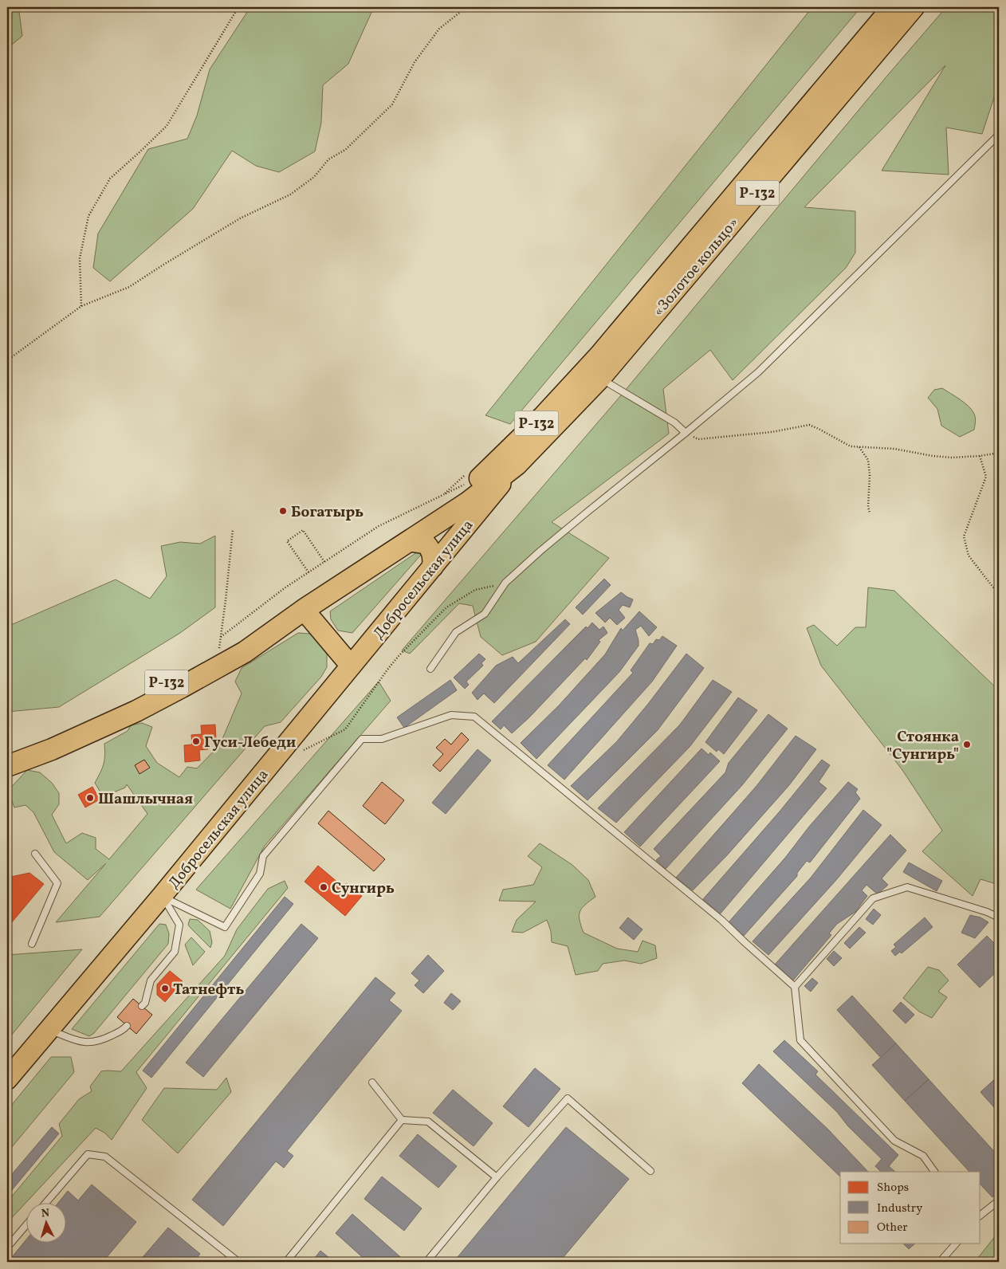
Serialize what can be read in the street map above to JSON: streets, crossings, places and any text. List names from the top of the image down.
{
  "streets": {
    "highway": ["Р-132", "«Золотое кольцо»"],
    "main road": ["Добросельская улица"]
  },
  "crossings": [
    ["Р-132", "«Золотое кольцо»"],
    ["Р-132", "Добросельская улица"],
    ["«Золотое кольцо»", "Добросельская улица"]
  ],
  "places": [
    "Богатырь",
    "Гуси-Лебеди",
    "Стоянка \"Сунгирь\"",
    "Шашлычная",
    "Сунгирь",
    "Татнефть"
  ],
  "legend": ["Shops", "Industry", "Other"],
  "north": "top"
}
